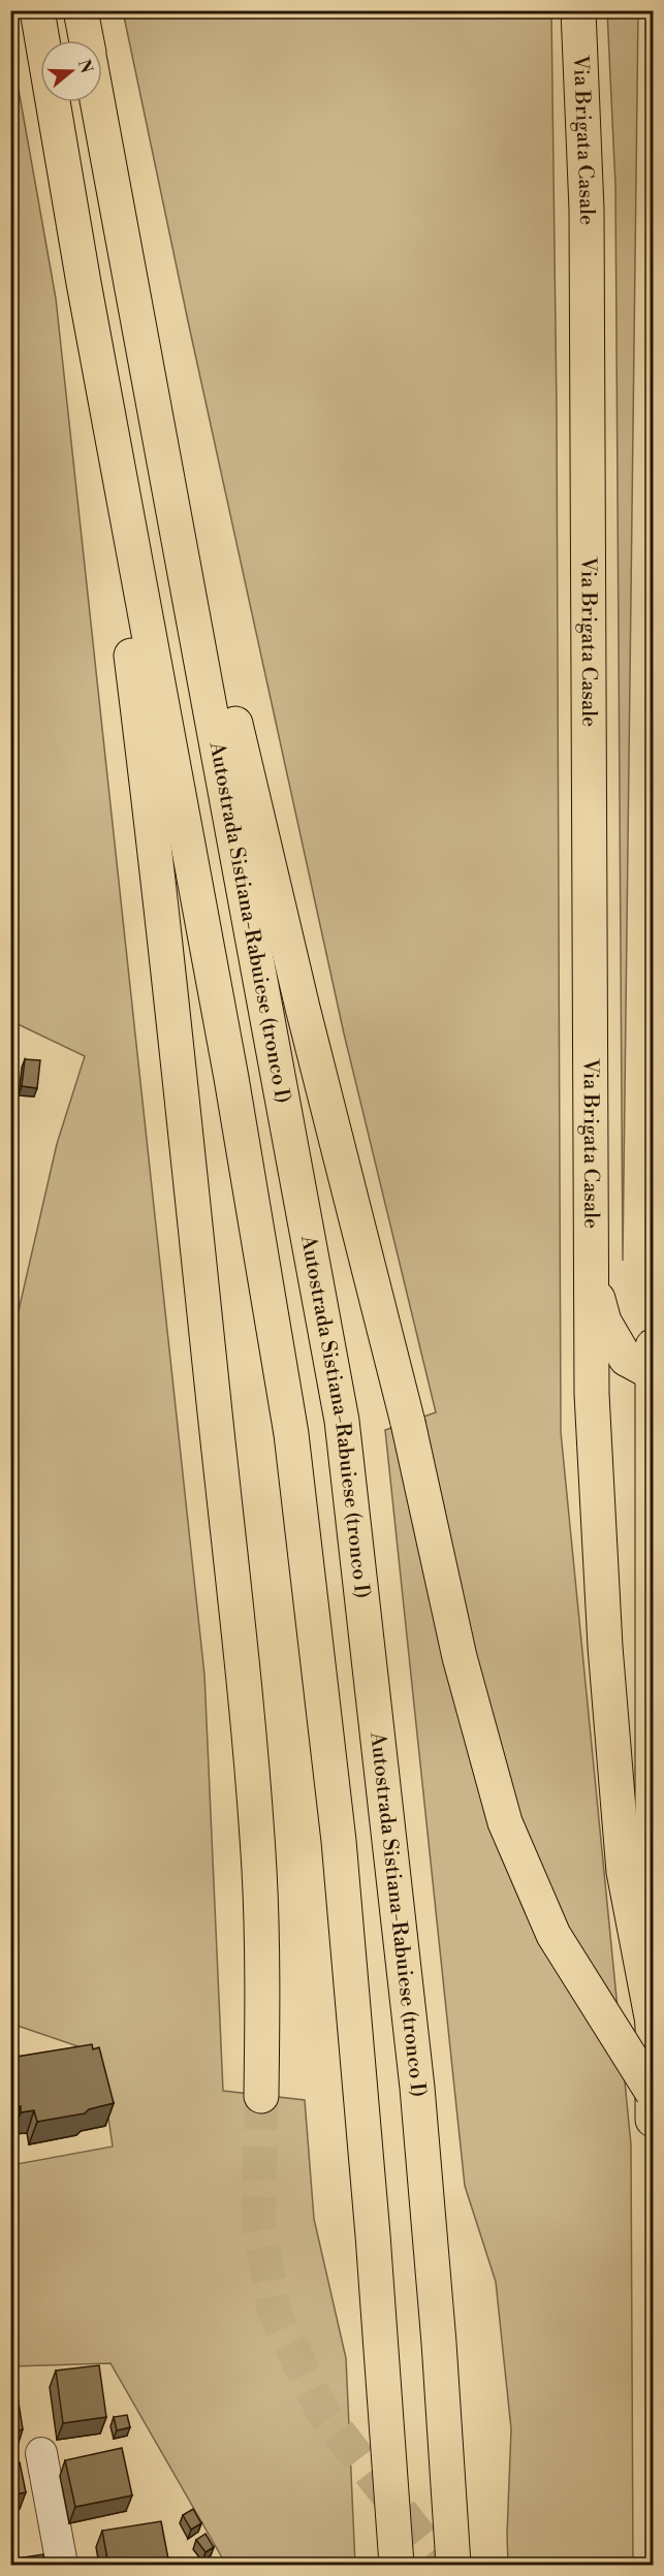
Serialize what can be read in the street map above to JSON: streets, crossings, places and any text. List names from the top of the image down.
{
  "streets": {
    "main road": ["Via Brigata Casale", "Autostrada Sistiana-Rabuiese (tronco I)"]
  },
  "north": "right"
}
